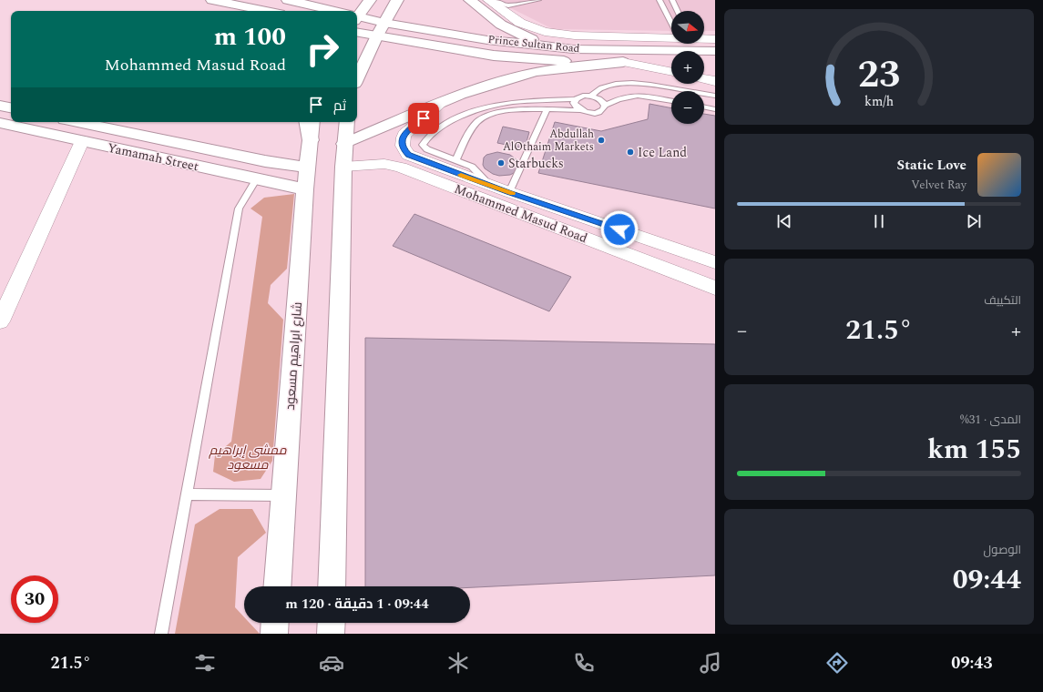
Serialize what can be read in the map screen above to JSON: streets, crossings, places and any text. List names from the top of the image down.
{
  "streets": {
    "main road": ["Prince Sultan Road", "Yamamah Street", "شارع ابراهيم مسعود"],
    "street": ["Mohammed Masud Road"]
  },
  "crossings": [
    ["Yamamah Street", "شارع ابراهيم مسعود"]
  ],
  "parks": ["ممشى إبراهيم مسعود"],
  "places": ["Abdullah AlOthaim Markets", "Ice Land", "Starbucks"],
  "north": "right",
  "page": {
    "map_buttons": ["+", "−"],
    "turn": ["100 m", "Mohammed Masud Road"],
    "then": "ثم",
    "song": ["Static Love", "Velvet Ray"],
    "tile": [
      "التكييف",
      ["المدى · 31%", "155 km"],
      ["الوصول", "09:44"]
    ],
    "heat": ["−", "21.5°", "+"],
    "limit": "30",
    "trip": "09:44 · 1 دقيقة · 120 m",
    "tabs": ["09:43", "21.5°"],
    "gauge": ["23", "km/h"]
  }
}
